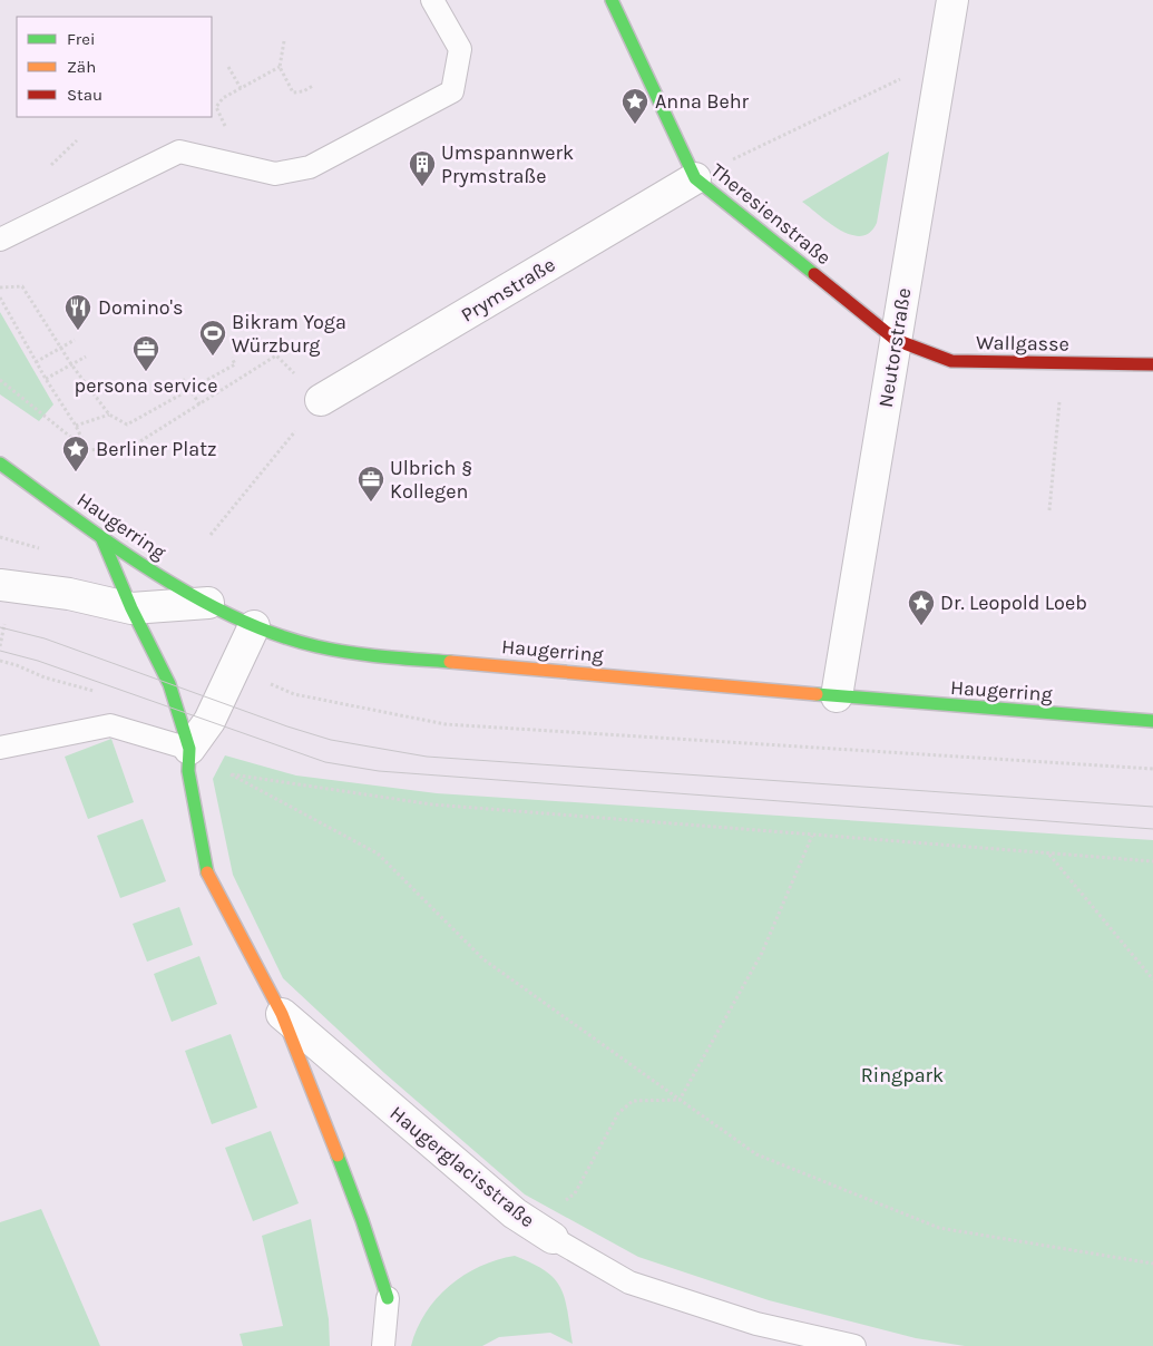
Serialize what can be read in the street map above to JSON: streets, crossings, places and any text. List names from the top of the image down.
{
  "streets": {
    "street": [
      "Theresienstraße",
      "Prymstraße",
      "Wallgasse",
      "Neutorstraße",
      "Haugerring",
      "Haugerglacisstraße"
    ]
  },
  "crossings": [
    ["Theresienstraße", "Prymstraße"],
    ["Theresienstraße", "Wallgasse"],
    ["Theresienstraße", "Neutorstraße"],
    ["Wallgasse", "Neutorstraße"],
    ["Neutorstraße", "Haugerring"]
  ],
  "parks": ["Ringpark"],
  "places": {
    "place": ["Anna Behr", "Berliner Platz", "Dr. Leopold Loeb"],
    "building": ["Umspannwerk Prymstraße"],
    "restaurant": ["Domino's"],
    "sports": ["Bikram Yoga Würzburg"],
    "office": ["persona service", "Ulbrich § Kollegen"]
  },
  "legend": ["Frei", "Zäh", "Stau"]
}
